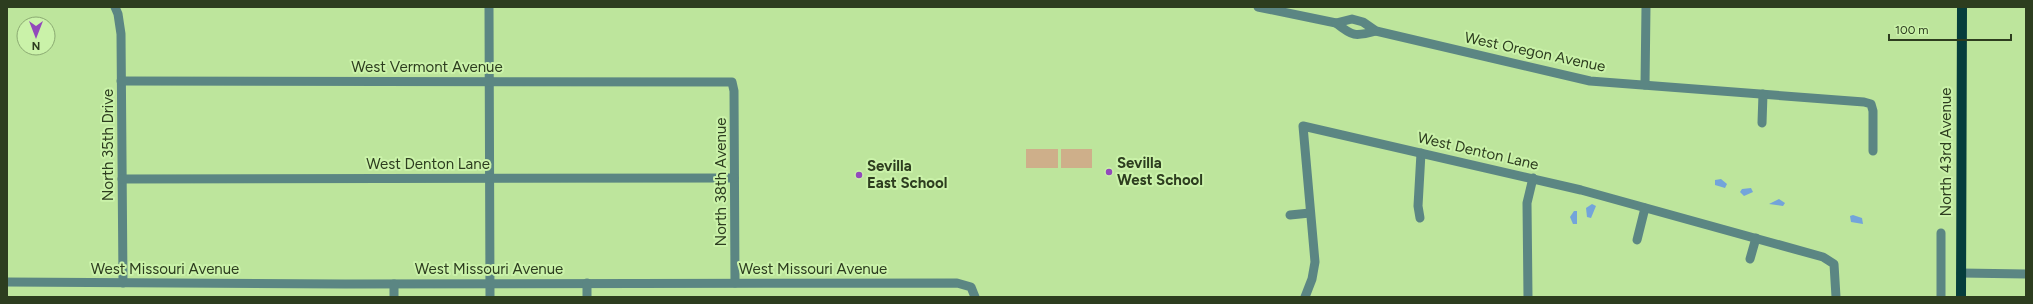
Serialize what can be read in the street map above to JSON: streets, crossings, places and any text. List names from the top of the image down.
{
  "streets": {
    "main road": ["North 43rd Avenue"],
    "street": [
      "West Oregon Avenue",
      "West Vermont Avenue",
      "North 35th Drive",
      "West Denton Lane",
      "North 38th Avenue",
      "West Missouri Avenue"
    ]
  },
  "crossings": [
    ["West Vermont Avenue", "North 35th Drive"],
    ["West Vermont Avenue", "North 38th Avenue"],
    ["North 35th Drive", "West Denton Lane"],
    ["North 35th Drive", "West Missouri Avenue"],
    ["West Denton Lane", "North 38th Avenue"],
    ["North 38th Avenue", "West Missouri Avenue"]
  ],
  "places": ["Sevilla West School", "Sevilla East School"],
  "scale_bar": "100 m",
  "north": "bottom"
}
